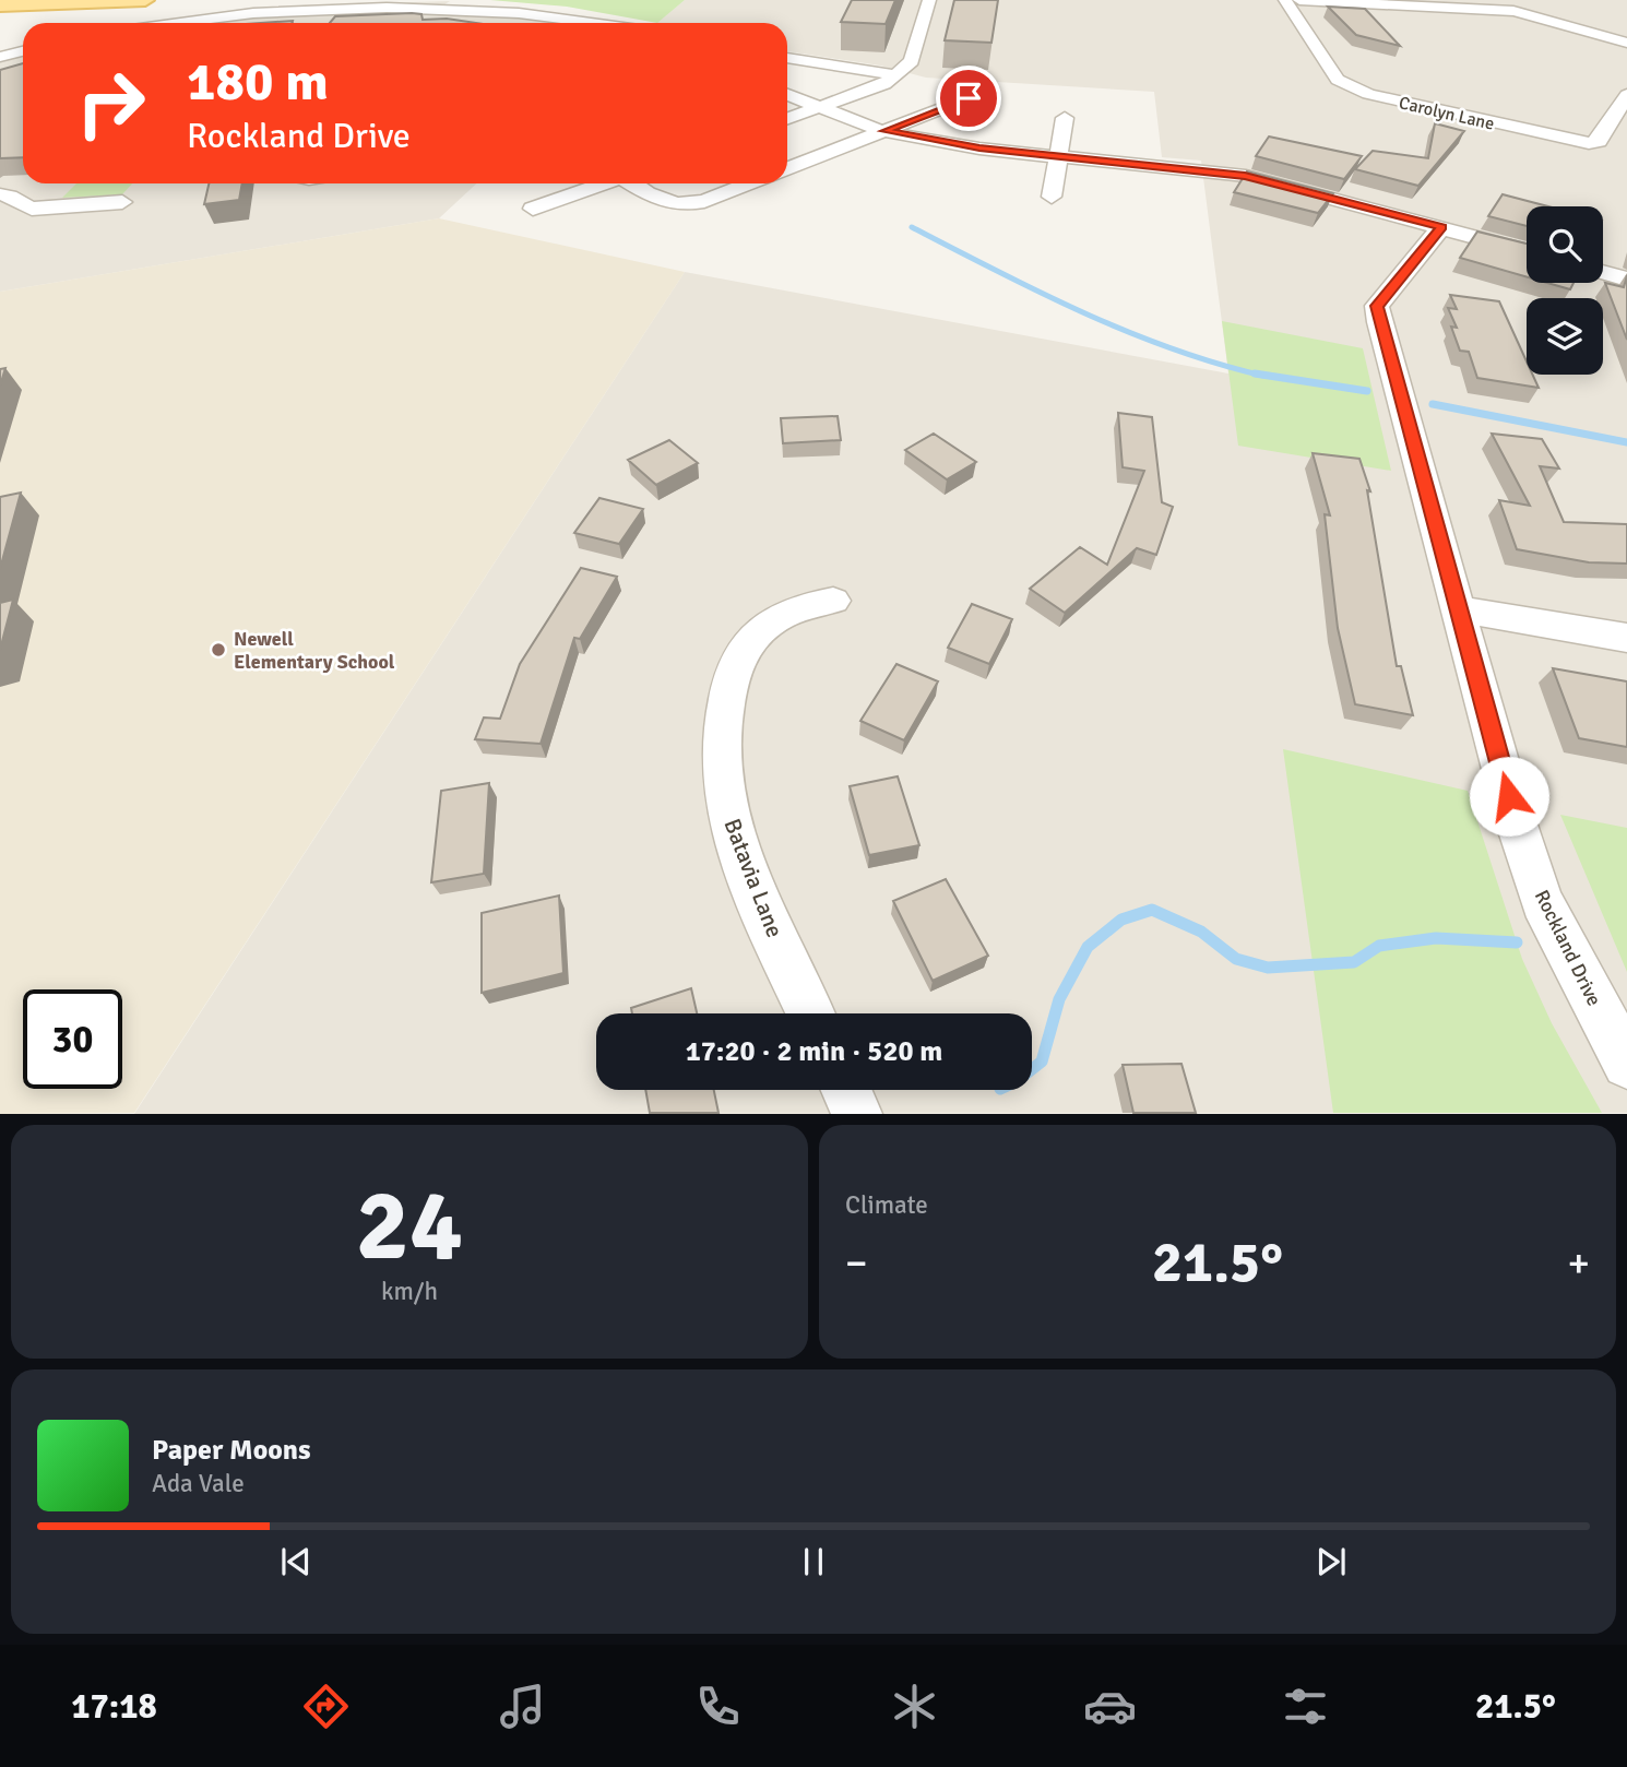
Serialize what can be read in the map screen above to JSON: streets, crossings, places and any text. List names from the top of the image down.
{
  "streets": {
    "street": ["Carolyn Lane", "Batavia Lane", "Rockland Drive"]
  },
  "places": ["Newell Elementary School"],
  "page": {
    "turn": ["180 m", "Rockland Drive"],
    "limit": "30",
    "trip": "17:20 · 2 min · 520 m",
    "tile": [
      ["24", "km/h"],
      "Climate"
    ],
    "heat": ["−", "21.5°", "+"],
    "song": ["Paper Moons", "Ada Vale"],
    "tabs": ["17:18", "21.5°"]
  }
}
